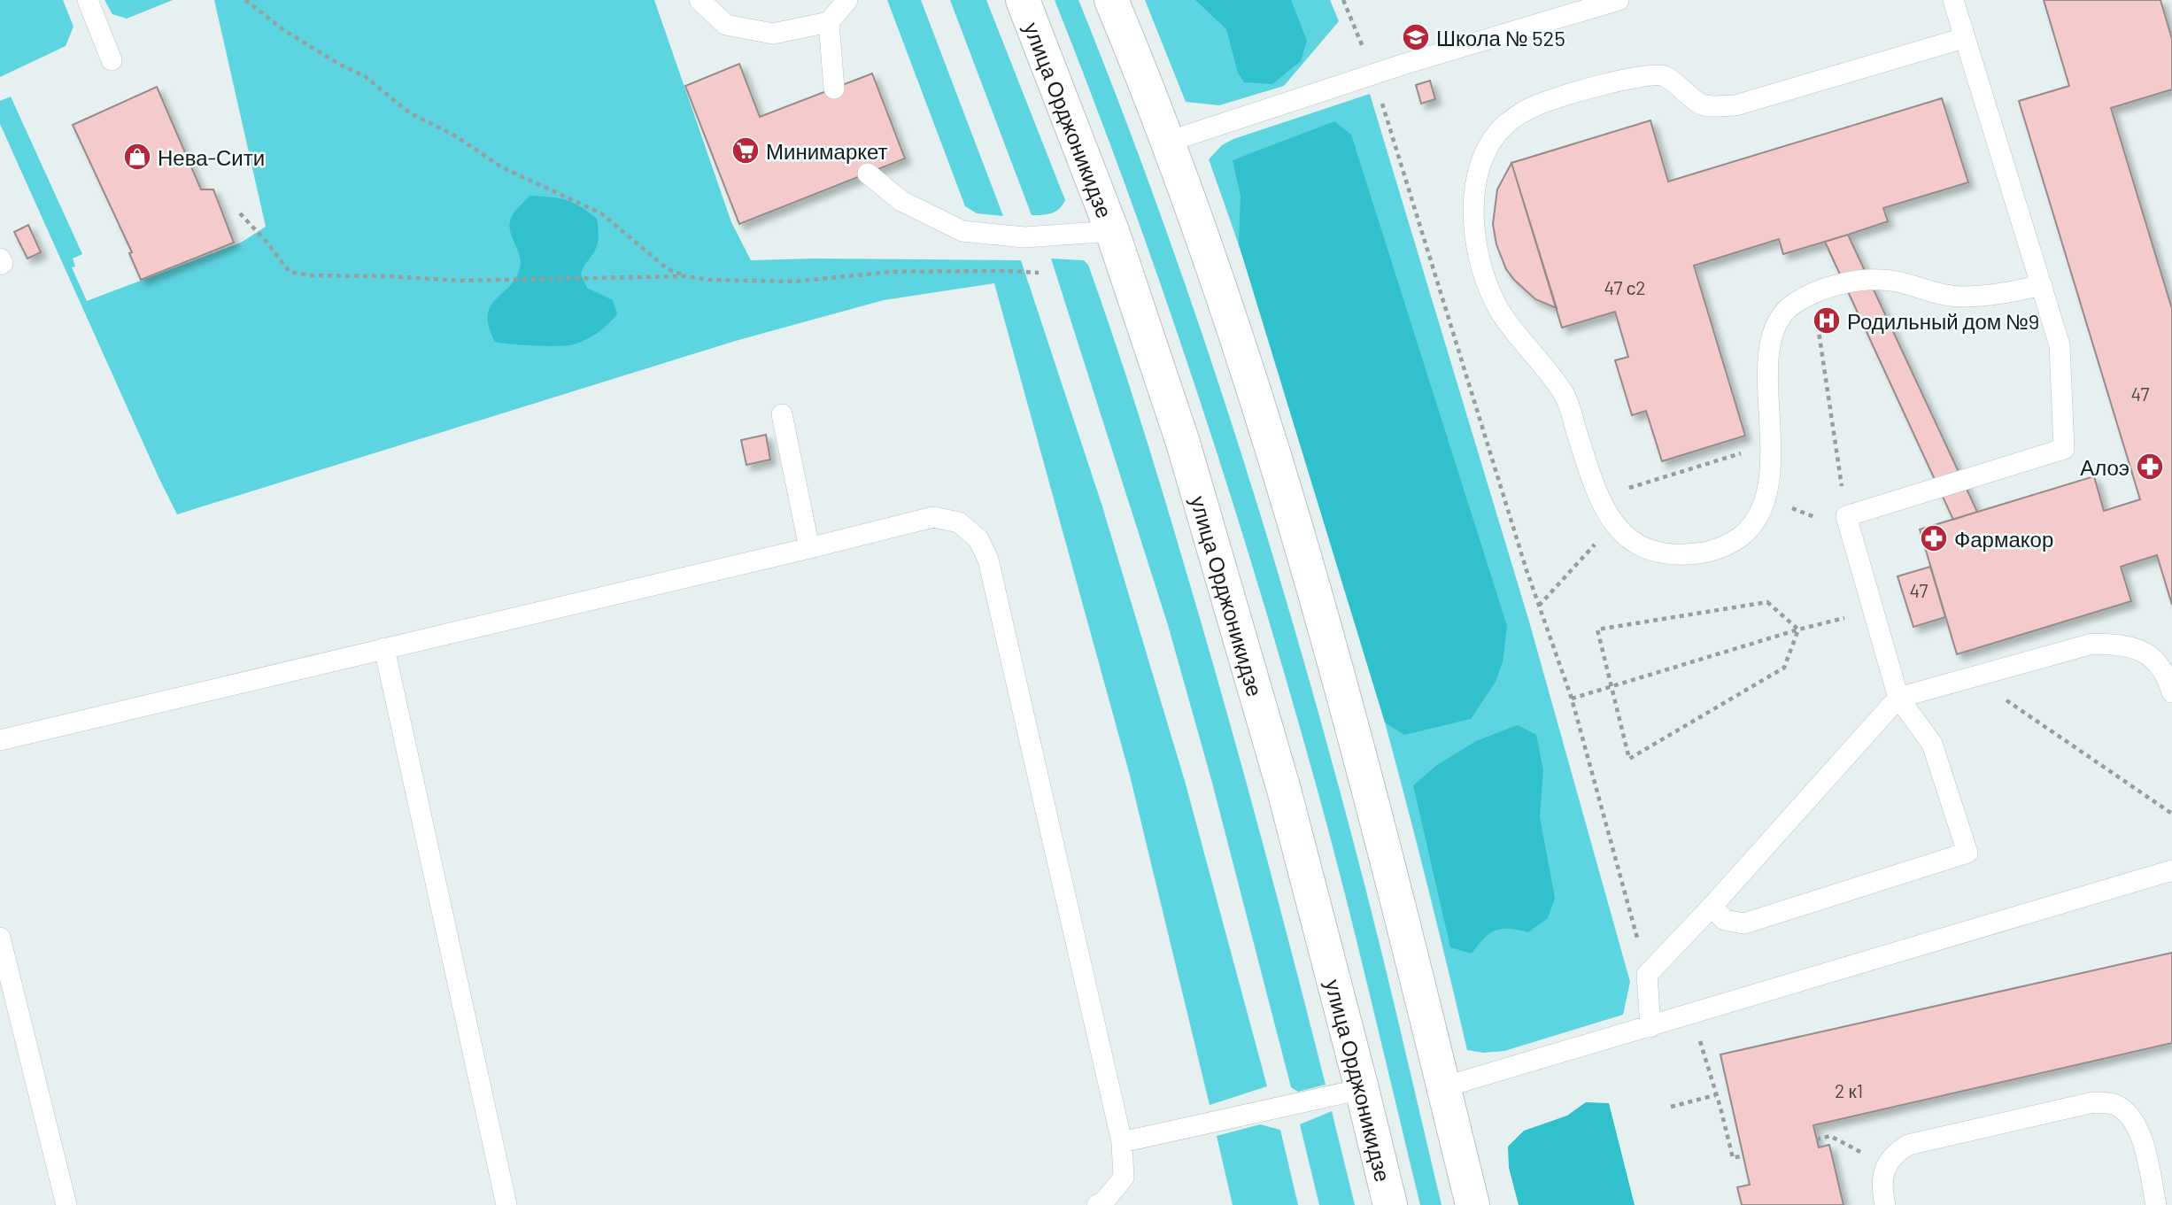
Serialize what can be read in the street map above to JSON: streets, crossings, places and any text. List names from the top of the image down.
{
  "streets": {
    "street": ["улица Орджоникидзе"]
  },
  "places": {
    "school or university": ["Школа № 525"],
    "supermarket": ["Минимаркет"],
    "shop": ["Нева-Сити"],
    "hospital": ["Родильный дом №9"],
    "pharmacy": ["Алоэ", "Фармакор"]
  },
  "house_numbers": [
    "47 с2",
    "47",
    "47",
    "2 к1"
  ]
}
